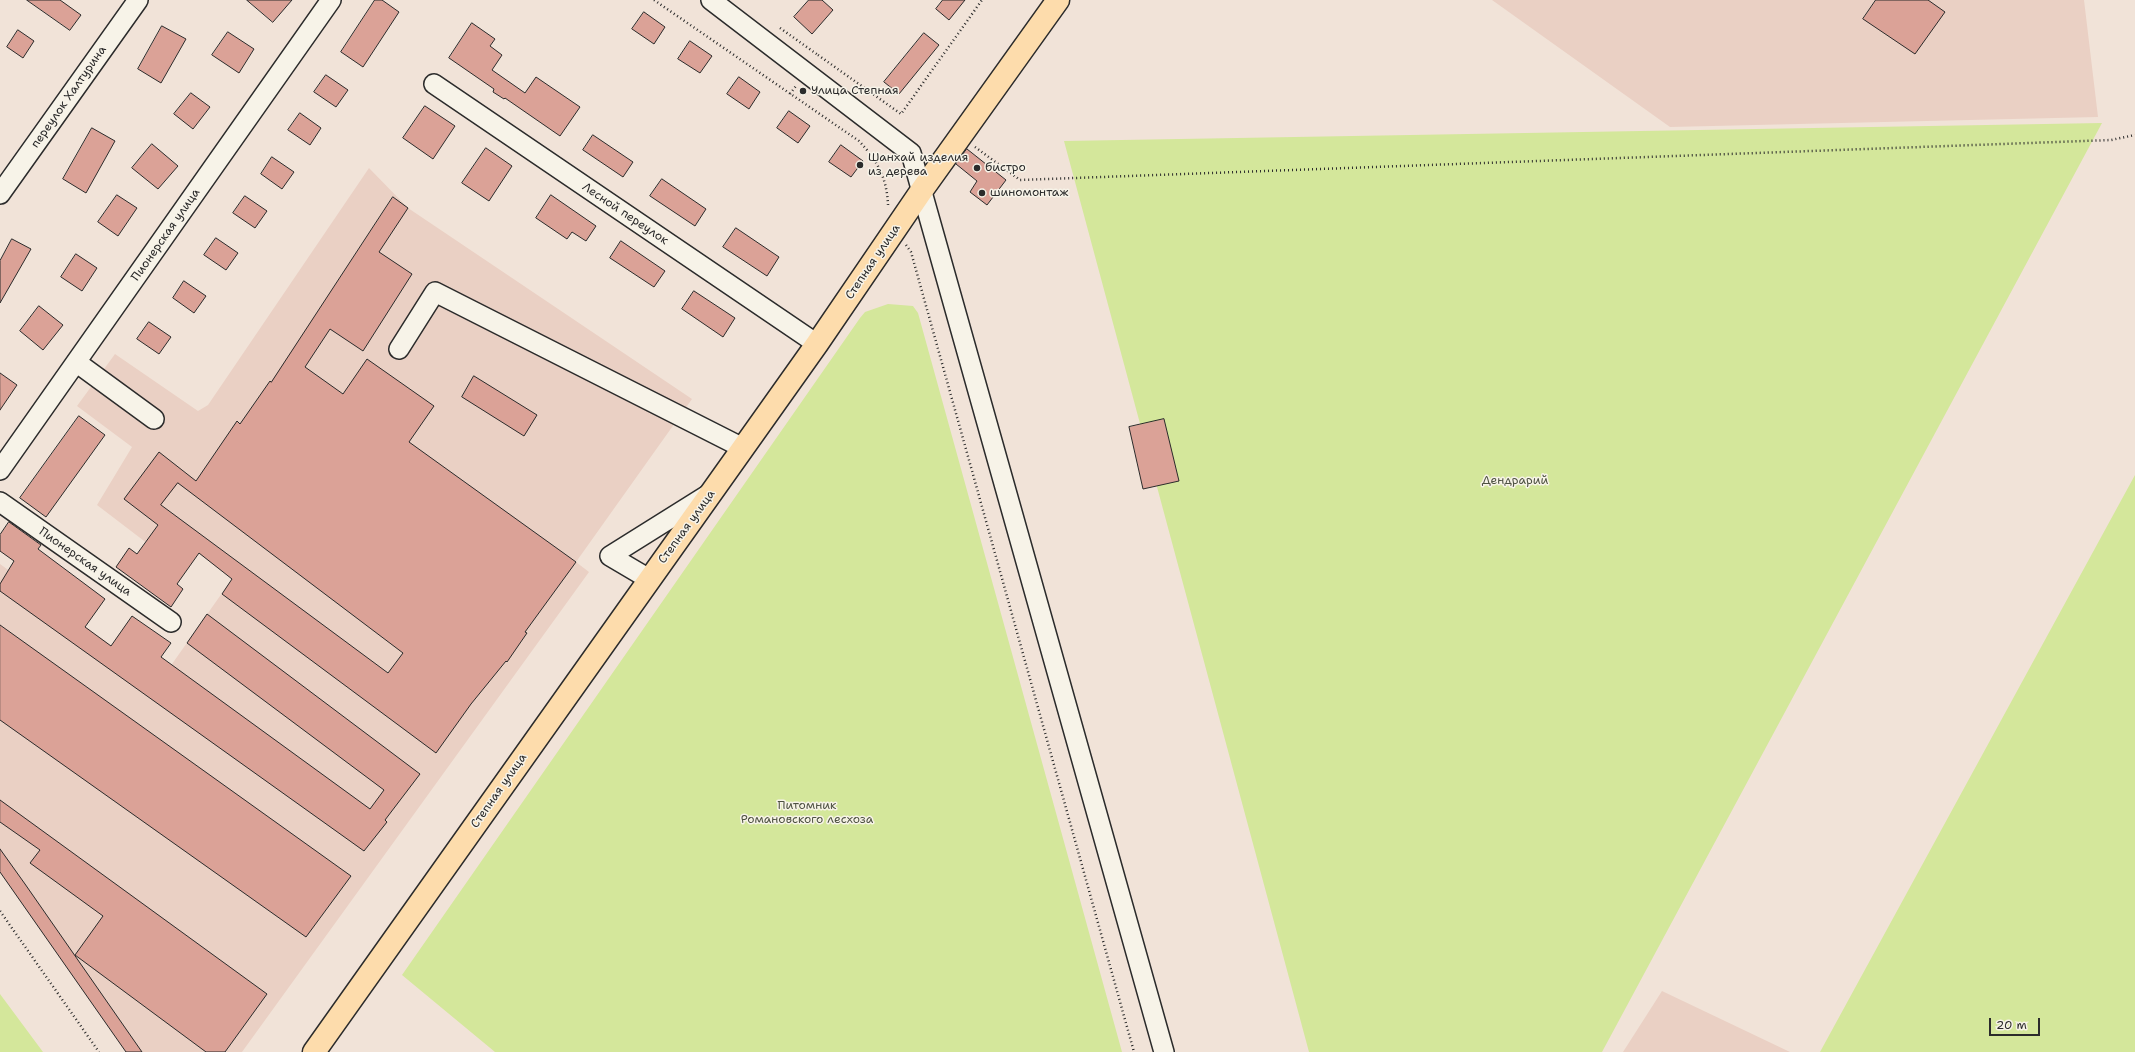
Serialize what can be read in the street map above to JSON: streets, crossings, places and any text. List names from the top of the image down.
{
  "streets": {
    "main road": ["Степная улица"],
    "street": ["переулок Халтурина", "Лесной переулок", "Пионерская улица"]
  },
  "crossings": [
    ["Лесной переулок", "Степная улица"]
  ],
  "parks": ["Дендрарий", "Питомник Романовского лесхоза"],
  "places": [
    "Улица Степная",
    "Шанхай изделия из дерева",
    "бистро",
    "шиномонтаж"
  ],
  "scale_bar": "20 m"
}
